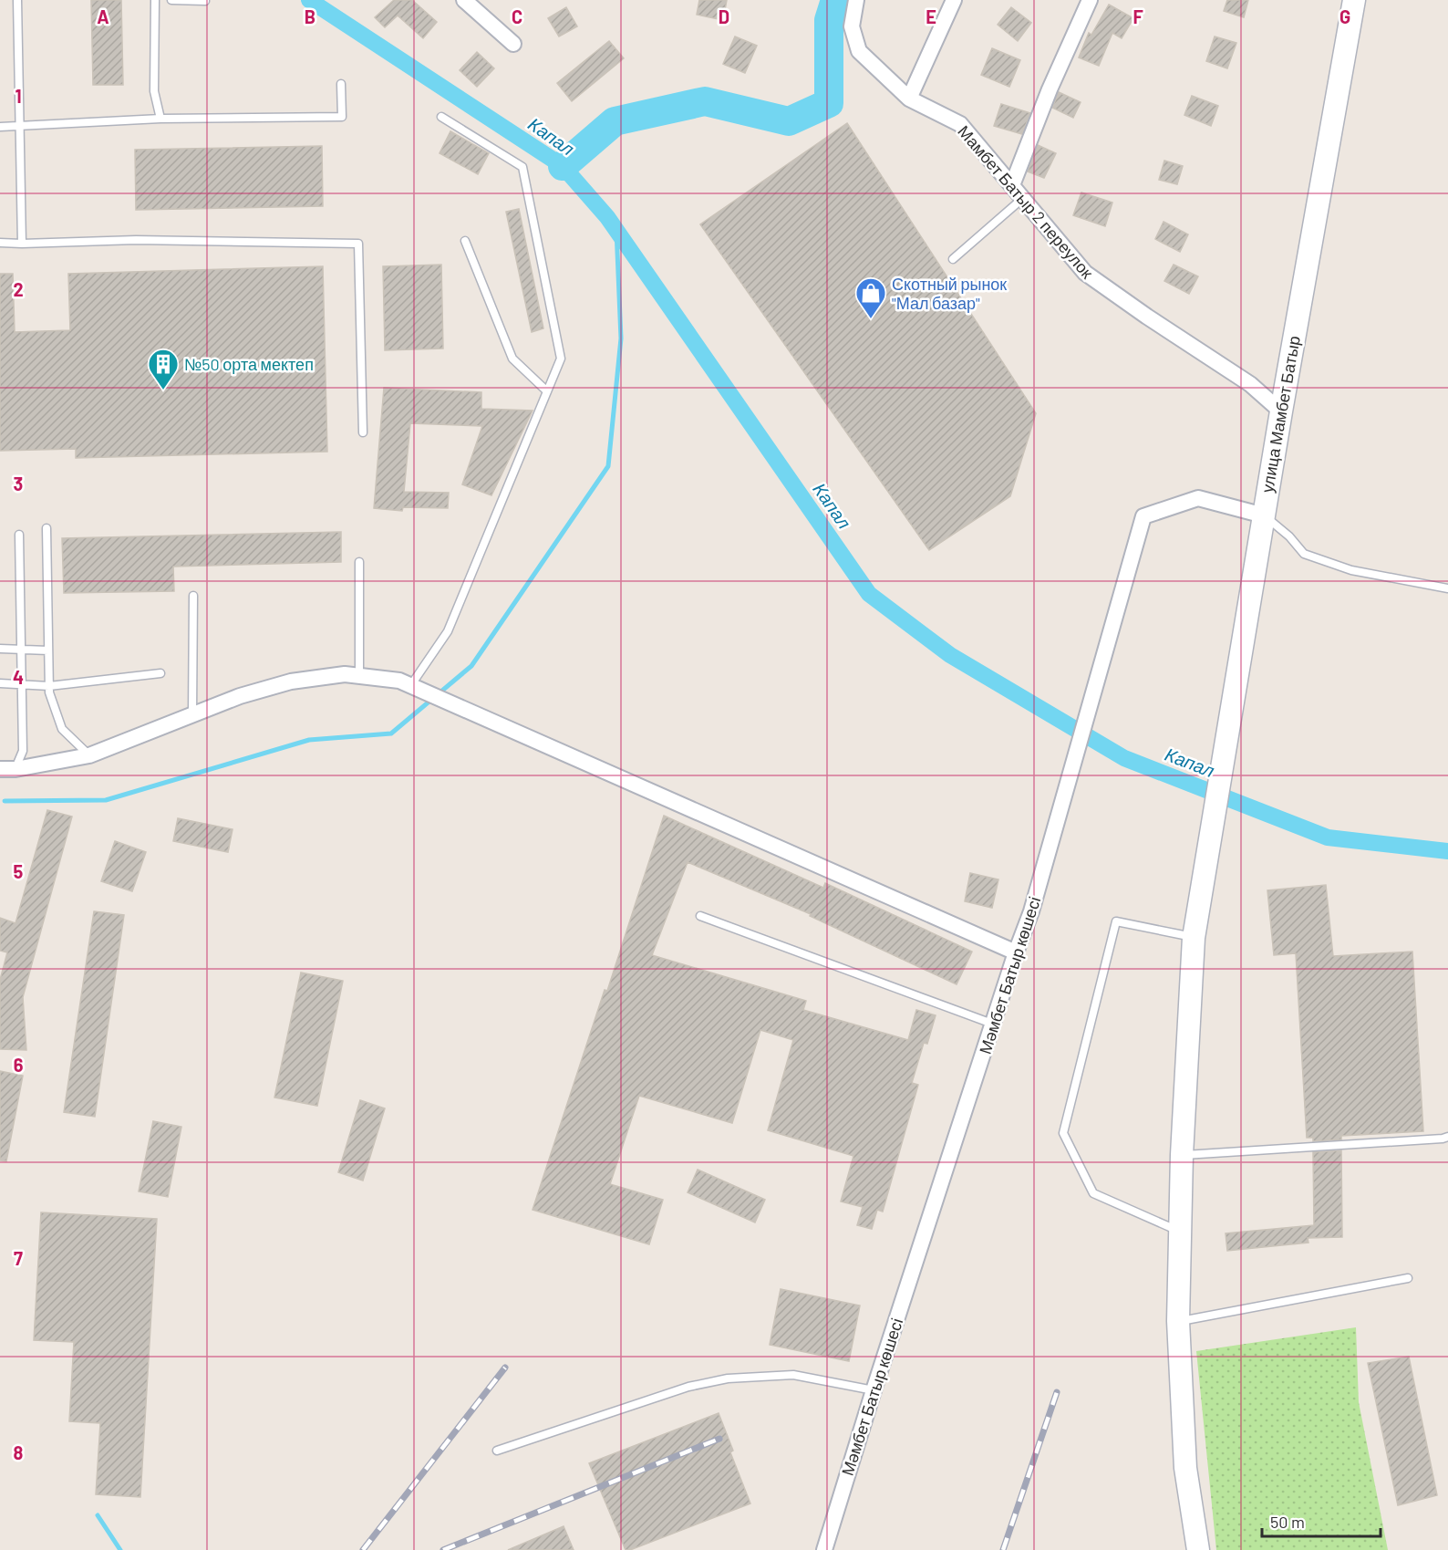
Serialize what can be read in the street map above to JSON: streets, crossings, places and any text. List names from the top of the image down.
{
  "streets": {
    "main road": ["улица Мамбет Батыр"],
    "street": ["Мамбет Батыр 2 переулок", "Мәмбет Батыр көшесі"]
  },
  "crossings": [
    ["Мамбет Батыр 2 переулок", "улица Мамбет Батыр"],
    ["улица Мамбет Батыр", "Мәмбет Батыр көшесі"]
  ],
  "water": ["Капал"],
  "places": {
    "shop": ["Скотный рынок \"Мал базар\""],
    "building": ["№50 орта мектеп"]
  },
  "scale_bar": "50 m",
  "grid": {
    "columns": [
      "A",
      "B",
      "C",
      "D",
      "E",
      "F",
      "G"
    ],
    "rows": [
      "1",
      "2",
      "3",
      "4",
      "5",
      "6",
      "7",
      "8"
    ]
  }
}
